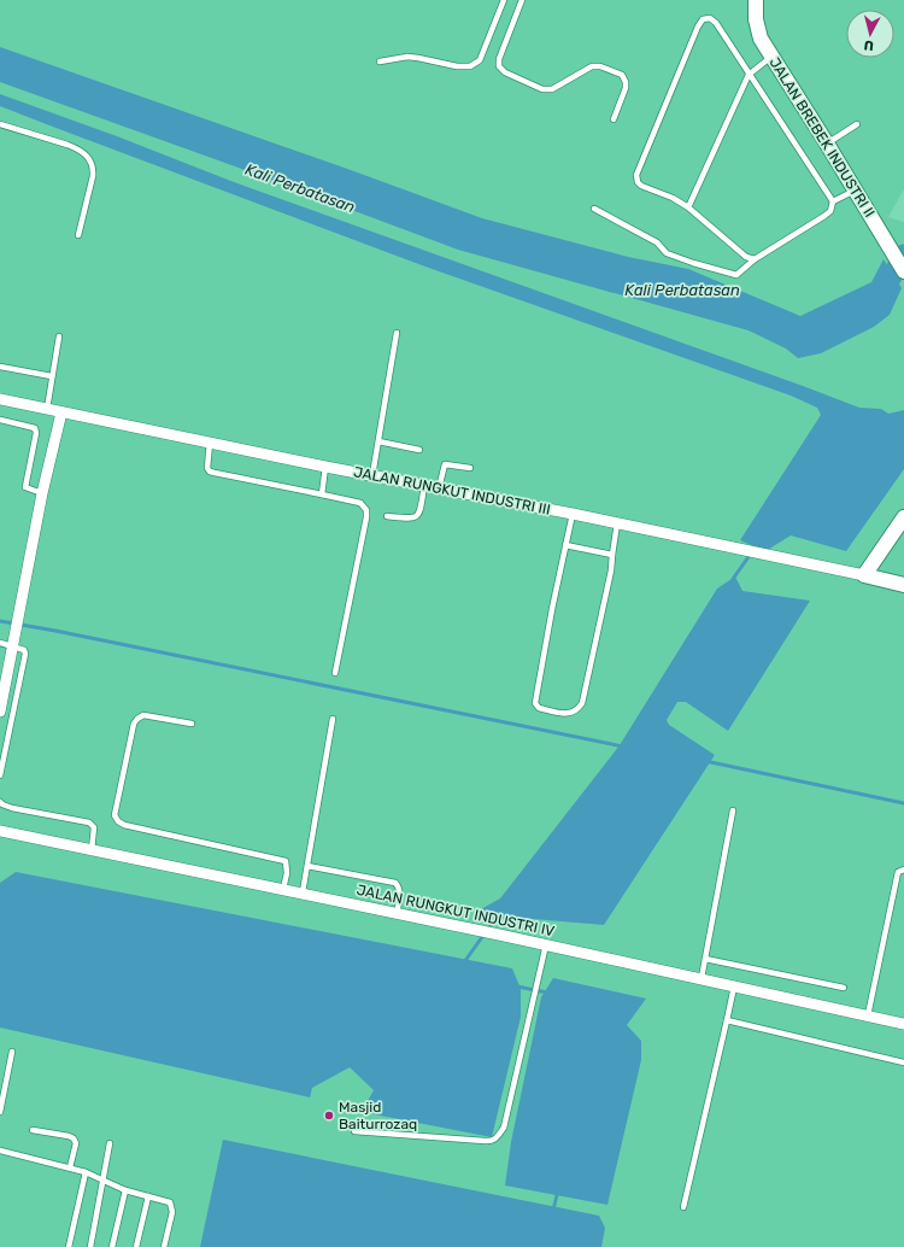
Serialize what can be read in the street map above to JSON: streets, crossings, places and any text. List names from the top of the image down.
{
  "streets": {
    "street": ["JALAN BREBEK INDUSTRI II", "JALAN RUNGKUT INDUSTRI III", "JALAN RUNGKUT INDUSTRI IV"]
  },
  "water": ["Kali Perbatasan"],
  "places": ["Masjid Baiturrozaq"],
  "north": "bottom"
}
